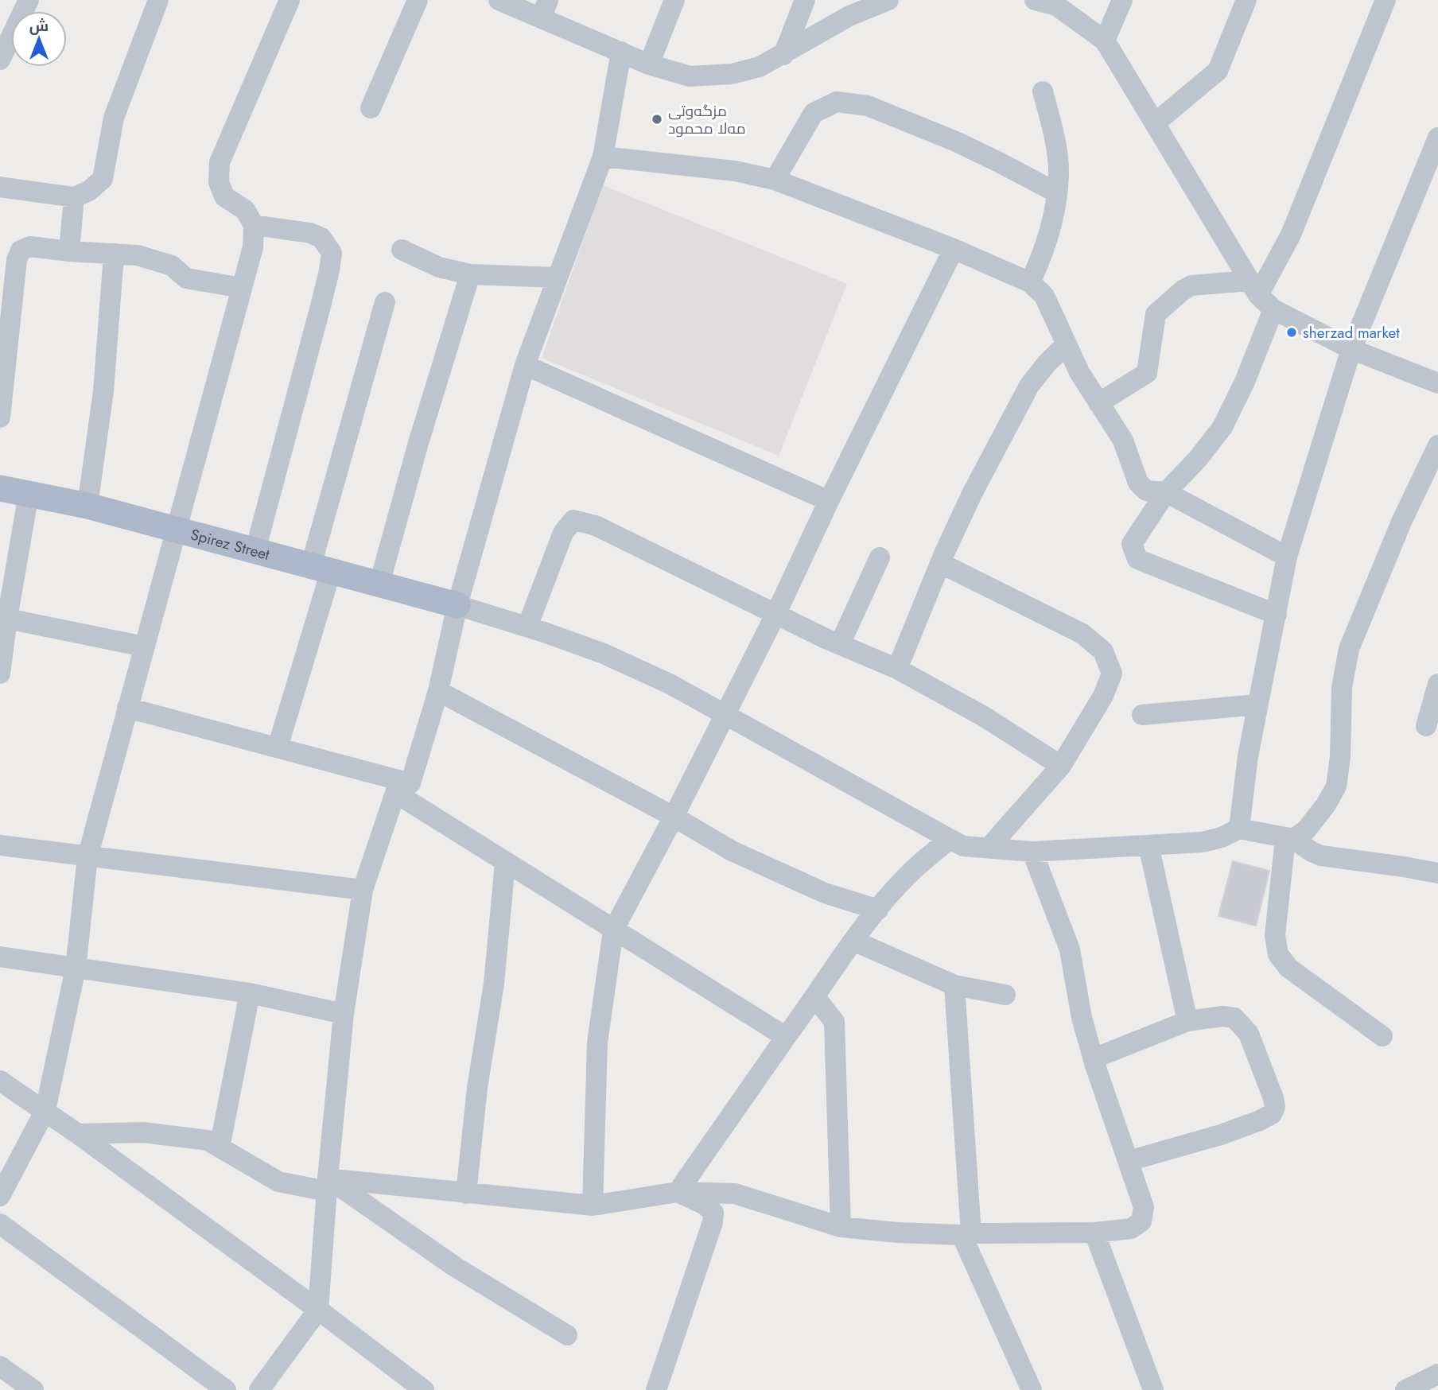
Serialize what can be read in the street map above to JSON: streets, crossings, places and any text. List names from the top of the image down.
{
  "streets": {
    "main road": ["Spirez Street"]
  },
  "places": ["مزگه‌وتی مه‌لا محمود", "sherzad market"],
  "north": "top"
}
